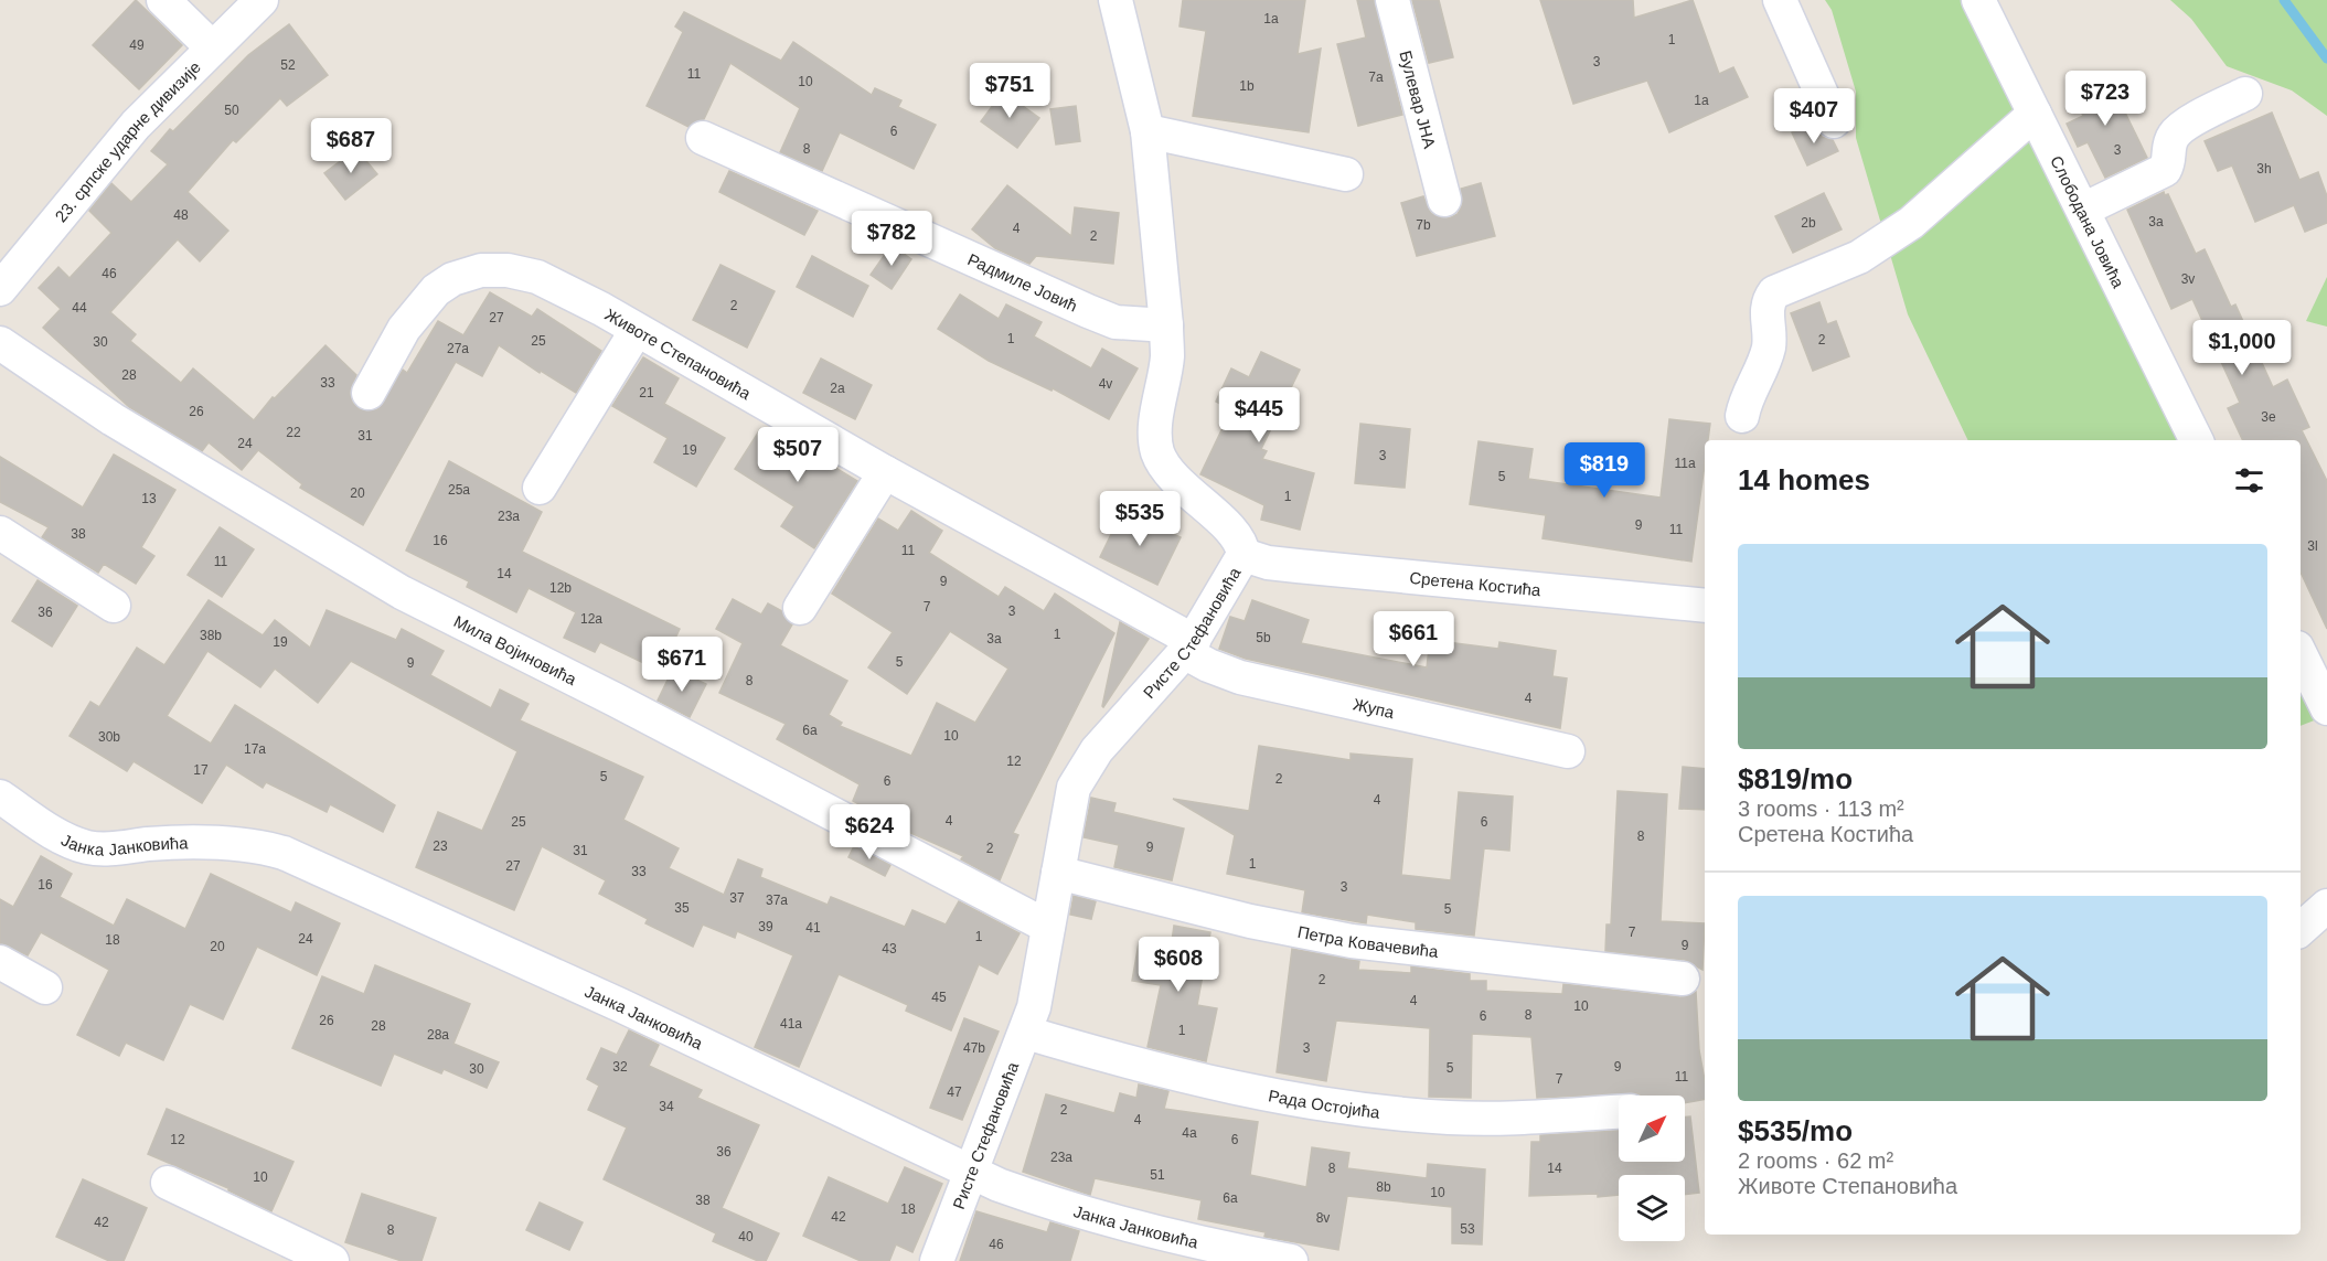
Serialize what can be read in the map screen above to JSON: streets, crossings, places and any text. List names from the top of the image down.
{
  "streets": {
    "street": [
      "Булевар ЈНА",
      "23. српске ударне дивизије",
      "Слободана Јовића",
      "Радмиле Јовић",
      "Животе Степановића",
      "Сретена Костића",
      "Ристе Стефановића",
      "Мила Војиновића",
      "Жупа",
      "Јанка Јанковића",
      "Петра Ковачевића",
      "Рада Остојића"
    ]
  },
  "crossings": [
    ["Радмиле Јовић", "Ристе Стефановића"],
    ["Животе Степановића", "Ристе Стефановића"],
    ["Животе Степановића", "Жупа"],
    ["Сретена Костића", "Ристе Стефановића"],
    ["Ристе Стефановића", "Мила Војиновића"],
    ["Ристе Стефановића", "Жупа"],
    ["Ристе Стефановића", "Јанка Јанковића"],
    ["Ристе Стефановића", "Петра Ковачевића"],
    ["Ристе Стефановића", "Рада Остојића"]
  ],
  "house_numbers": [
    "1a",
    "1",
    "49",
    "3",
    "52",
    "11",
    "7a",
    "10",
    "1b",
    "1a",
    "50",
    "6",
    "8",
    "3",
    "3h",
    "48",
    "3a",
    "2b",
    "7b",
    "4",
    "2",
    "46",
    "3v",
    "2",
    "44",
    "27",
    "1",
    "2",
    "25",
    "30",
    "27a",
    "28",
    "33",
    "4v",
    "2a",
    "21",
    "26",
    "3e",
    "22",
    "31",
    "24",
    "19",
    "3",
    "11a",
    "5",
    "25a",
    "20",
    "1",
    "13",
    "23a",
    "9",
    "11",
    "38",
    "16",
    "3l",
    "11",
    "11",
    "14",
    "9",
    "12b",
    "7",
    "3",
    "36",
    "12a",
    "1",
    "38b",
    "5b",
    "3a",
    "19",
    "5",
    "9",
    "8",
    "4",
    "6a",
    "10",
    "30b",
    "17a",
    "12",
    "17",
    "5",
    "2",
    "6",
    "4",
    "4",
    "25",
    "6",
    "8",
    "23",
    "9",
    "2",
    "31",
    "1",
    "27",
    "33",
    "16",
    "3",
    "37",
    "37a",
    "35",
    "5",
    "39",
    "41",
    "7",
    "1",
    "24",
    "18",
    "9",
    "20",
    "43",
    "2",
    "45",
    "4",
    "10",
    "8",
    "6",
    "26",
    "41a",
    "28",
    "1",
    "28a",
    "47b",
    "3",
    "32",
    "9",
    "5",
    "30",
    "11",
    "7",
    "47",
    "34",
    "2",
    "4",
    "4a",
    "12",
    "6",
    "36",
    "23a",
    "8",
    "14",
    "51",
    "10",
    "8b",
    "10",
    "6a",
    "38",
    "18",
    "42",
    "8v",
    "42",
    "53",
    "8",
    "40",
    "46"
  ],
  "north": "top right",
  "page": {
    "price": [
      "$751",
      "$723",
      "$407",
      "$687",
      "$782",
      "$1,000",
      "$445",
      "$507",
      "$819",
      "$535",
      "$661",
      "$671",
      "$624",
      "$608"
    ],
    "heading": "14 homes",
    "list": [
      {
        "name": "$819/mo",
        "note": "3 rooms · 113 m² · Сретена Костића"
      },
      {
        "name": "$535/mo",
        "note": "2 rooms · 62 m² · Животе Степановића"
      }
    ]
  }
}
